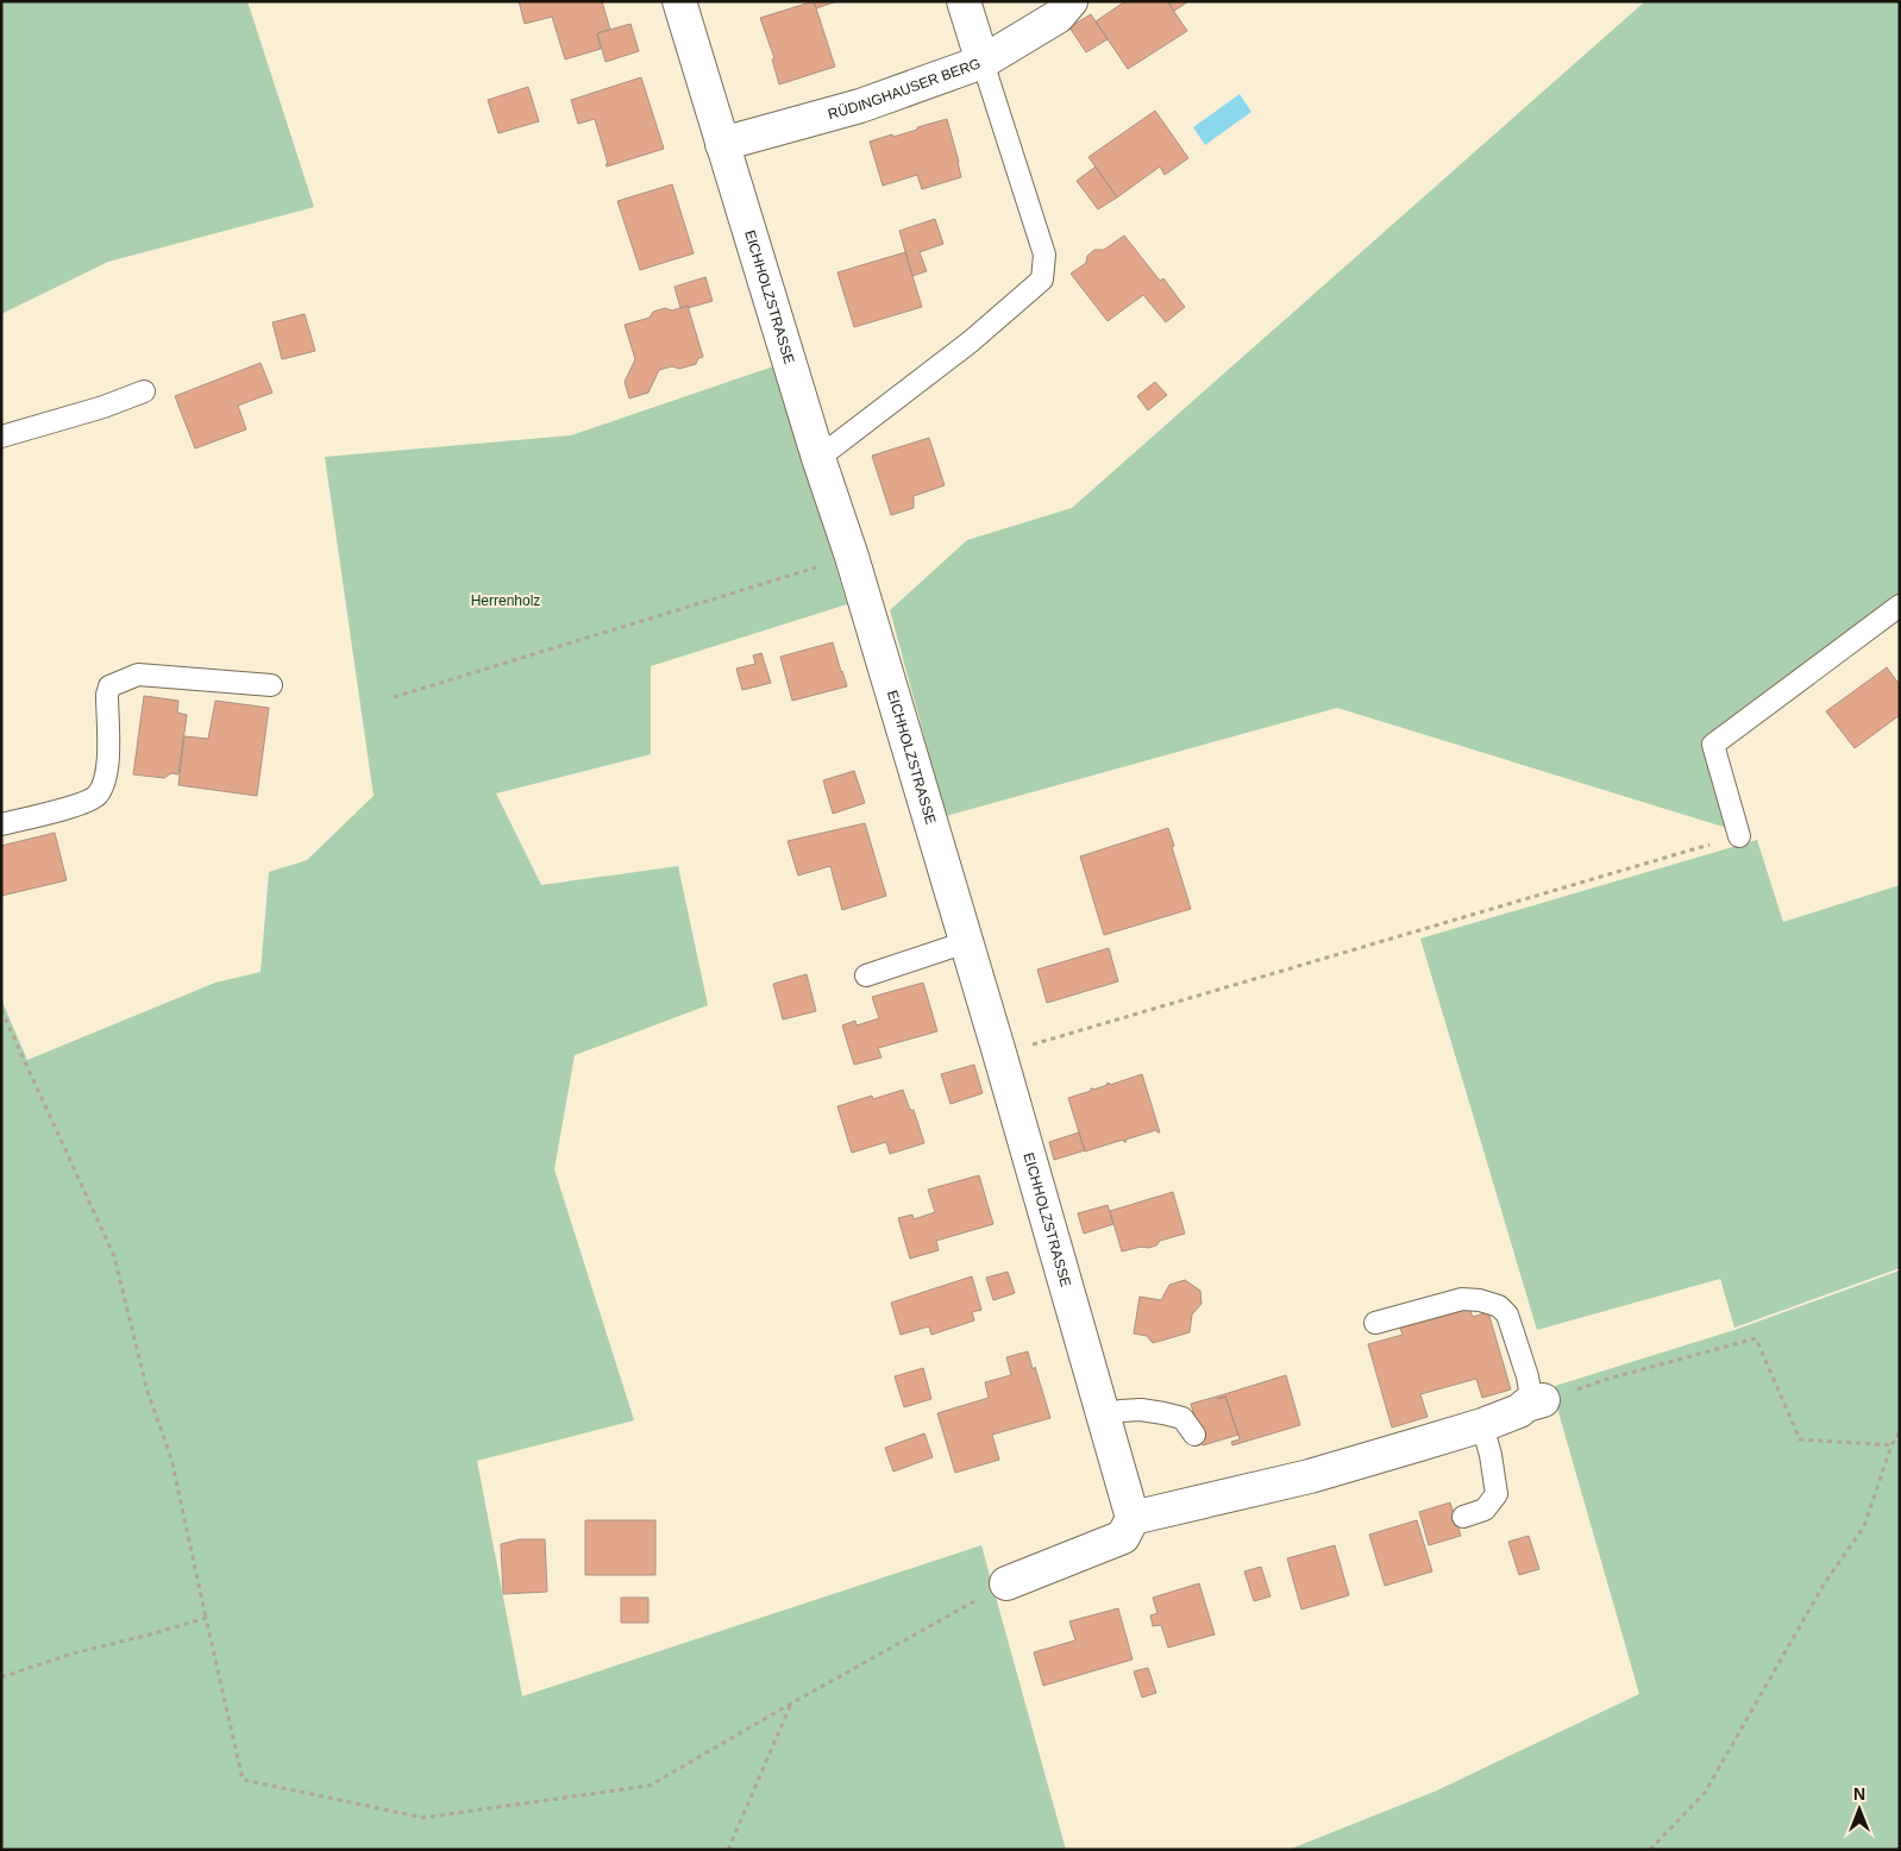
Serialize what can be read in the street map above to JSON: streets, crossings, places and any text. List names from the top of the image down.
{
  "streets": {
    "street": ["RÜDINGHAUSER BERG", "EICHHOLZSTRASSE"]
  },
  "crossings": [
    ["RÜDINGHAUSER BERG", "EICHHOLZSTRASSE"]
  ],
  "parks": ["Herrenholz"],
  "north": "top"
}
